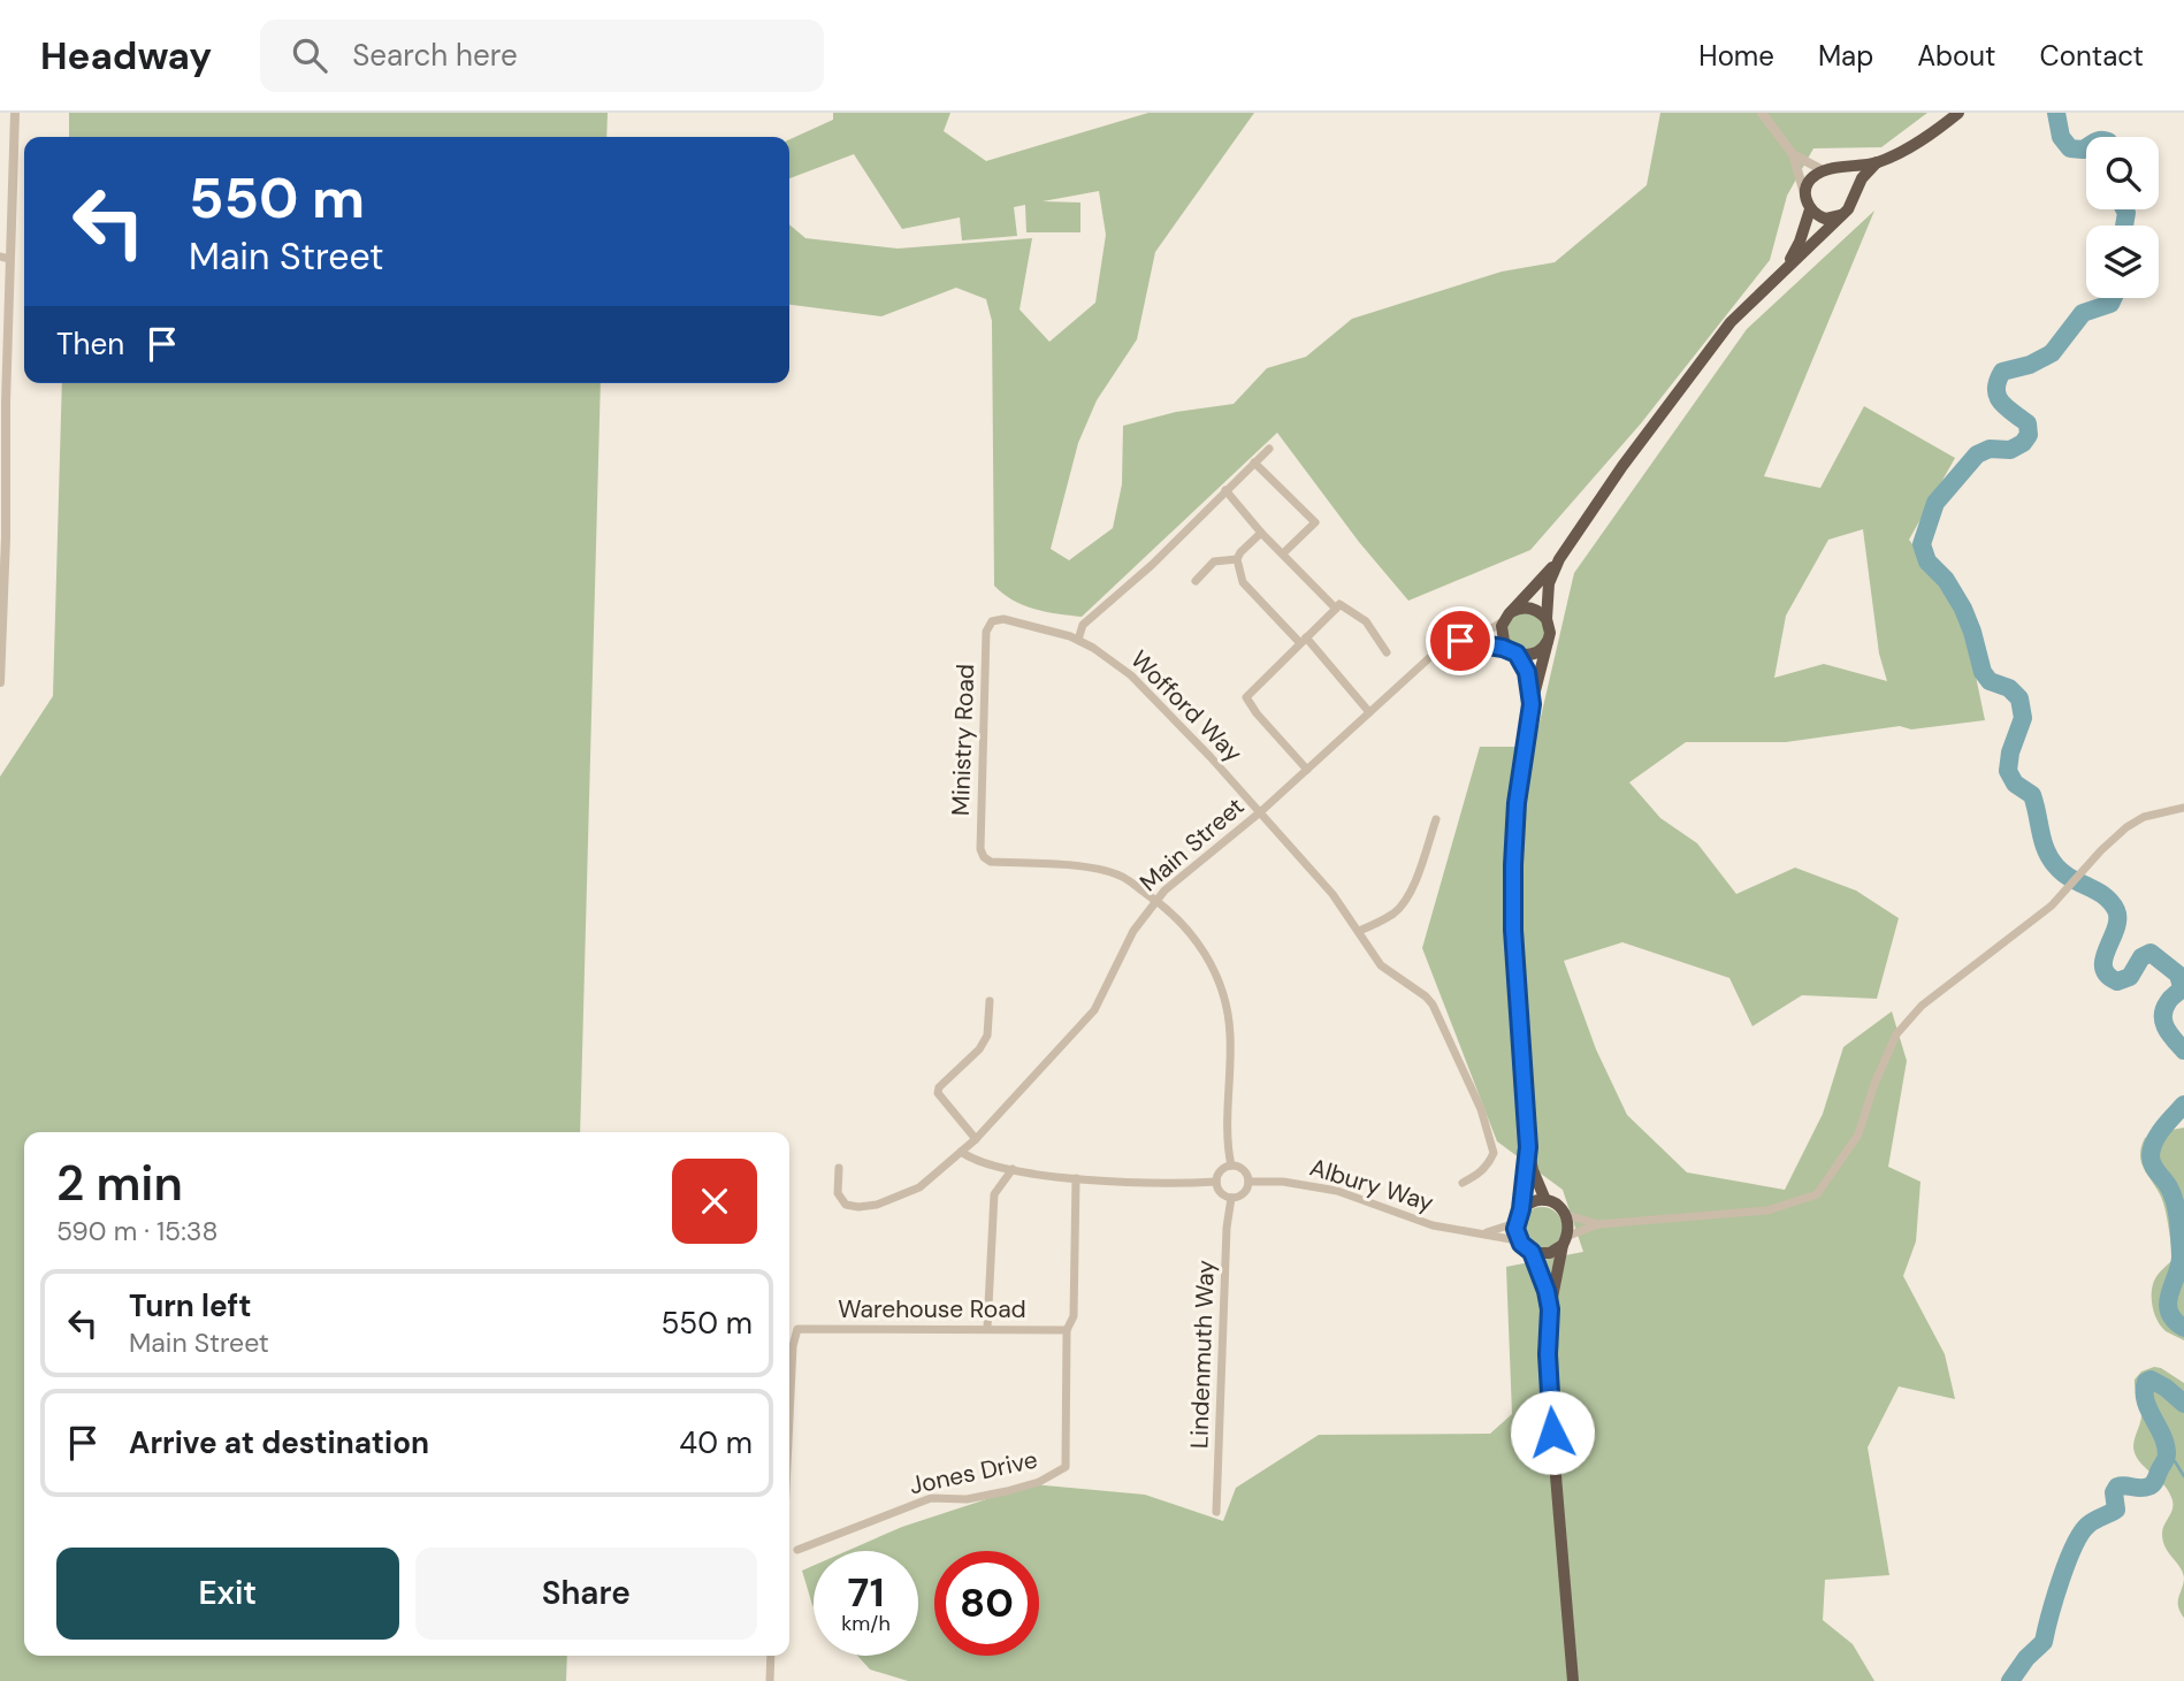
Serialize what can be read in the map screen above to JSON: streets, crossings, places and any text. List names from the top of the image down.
{
  "streets": {
    "street": [
      "Wofford Way",
      "Ministry Road",
      "Main Street",
      "Albury Way",
      "Warehouse Road",
      "Lindenmuth Way",
      "Jones Drive"
    ]
  },
  "crossings": [
    ["Wofford Way", "Ministry Road"],
    ["Wofford Way", "Main Street"],
    ["Ministry Road", "Main Street"],
    ["Albury Way", "Lindenmuth Way"],
    ["Warehouse Road", "Jones Drive"]
  ],
  "page": {
    "header": "Headway",
    "search": "Search here",
    "nav": [
      "Home",
      "Map",
      "About",
      "Contact"
    ],
    "turn": ["550 m", "Main Street"],
    "then": "Then",
    "heading": ["2 min", "590 m · 15:38"],
    "list": [
      {
        "name": "Turn left",
        "note": "Main Street",
        "value": "550 m"
      },
      {
        "name": "Arrive at destination",
        "value": "40 m"
      }
    ],
    "buttons": ["Exit", "Share"],
    "speed": "71 km/h",
    "limit": "80"
  }
}
